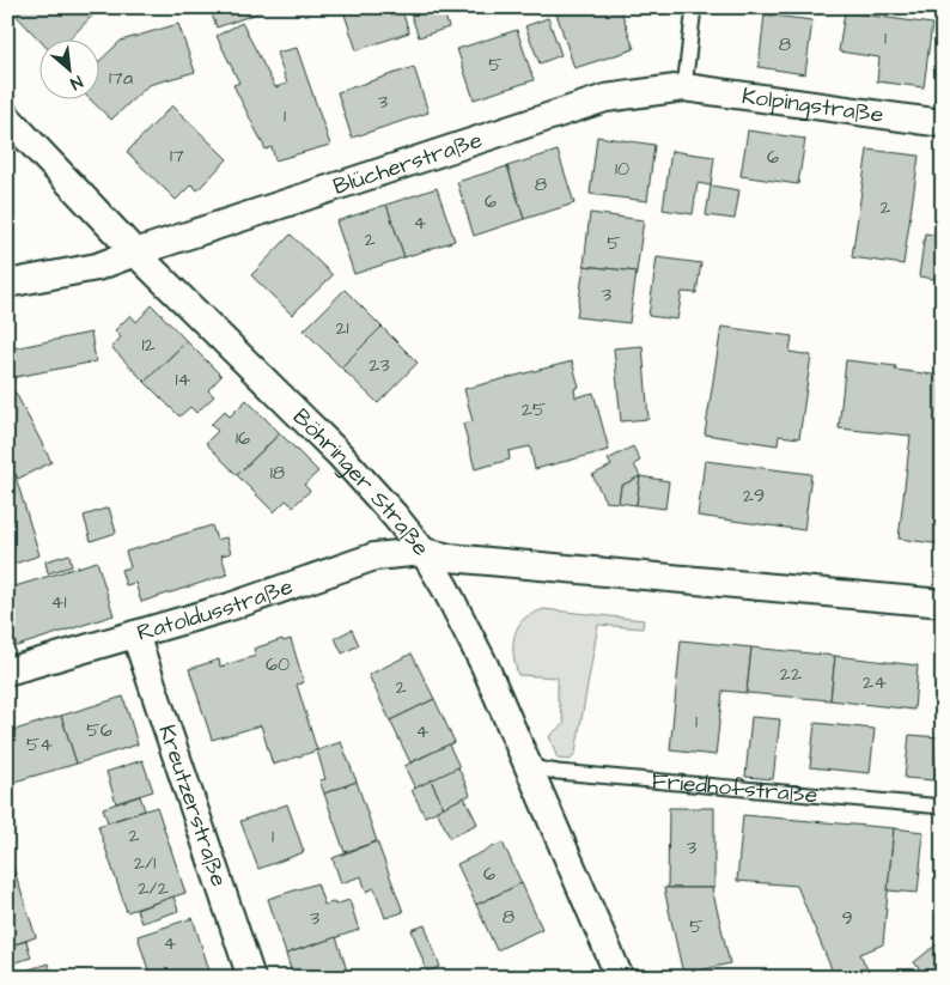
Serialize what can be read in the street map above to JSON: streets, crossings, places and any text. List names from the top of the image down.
{
  "streets": {
    "street": [
      "Kolpingstraße",
      "Blücherstraße",
      "Böhringer Straße",
      "Ratoldusstraße",
      "Kreutzerstraße"
    ],
    "lane": ["Friedhofstraße"]
  },
  "crossings": [
    ["Kolpingstraße", "Blücherstraße"],
    ["Blücherstraße", "Böhringer Straße"],
    ["Böhringer Straße", "Ratoldusstraße"],
    ["Ratoldusstraße", "Kreutzerstraße"]
  ],
  "house_numbers": [
    "1",
    "8",
    "5",
    "17a",
    "3",
    "1",
    "17",
    "6",
    "10",
    "8",
    "6",
    "2",
    "4",
    "2",
    "5",
    "3",
    "21",
    "12",
    "23",
    "14",
    "25",
    "16",
    "18",
    "29",
    "41",
    "60",
    "22",
    "24",
    "2",
    "1",
    "56",
    "4",
    "54",
    "2",
    "1",
    "3",
    "2/1",
    "6",
    "2/2",
    "8",
    "3",
    "9",
    "5",
    "4"
  ],
  "north": "bottom right"
}
